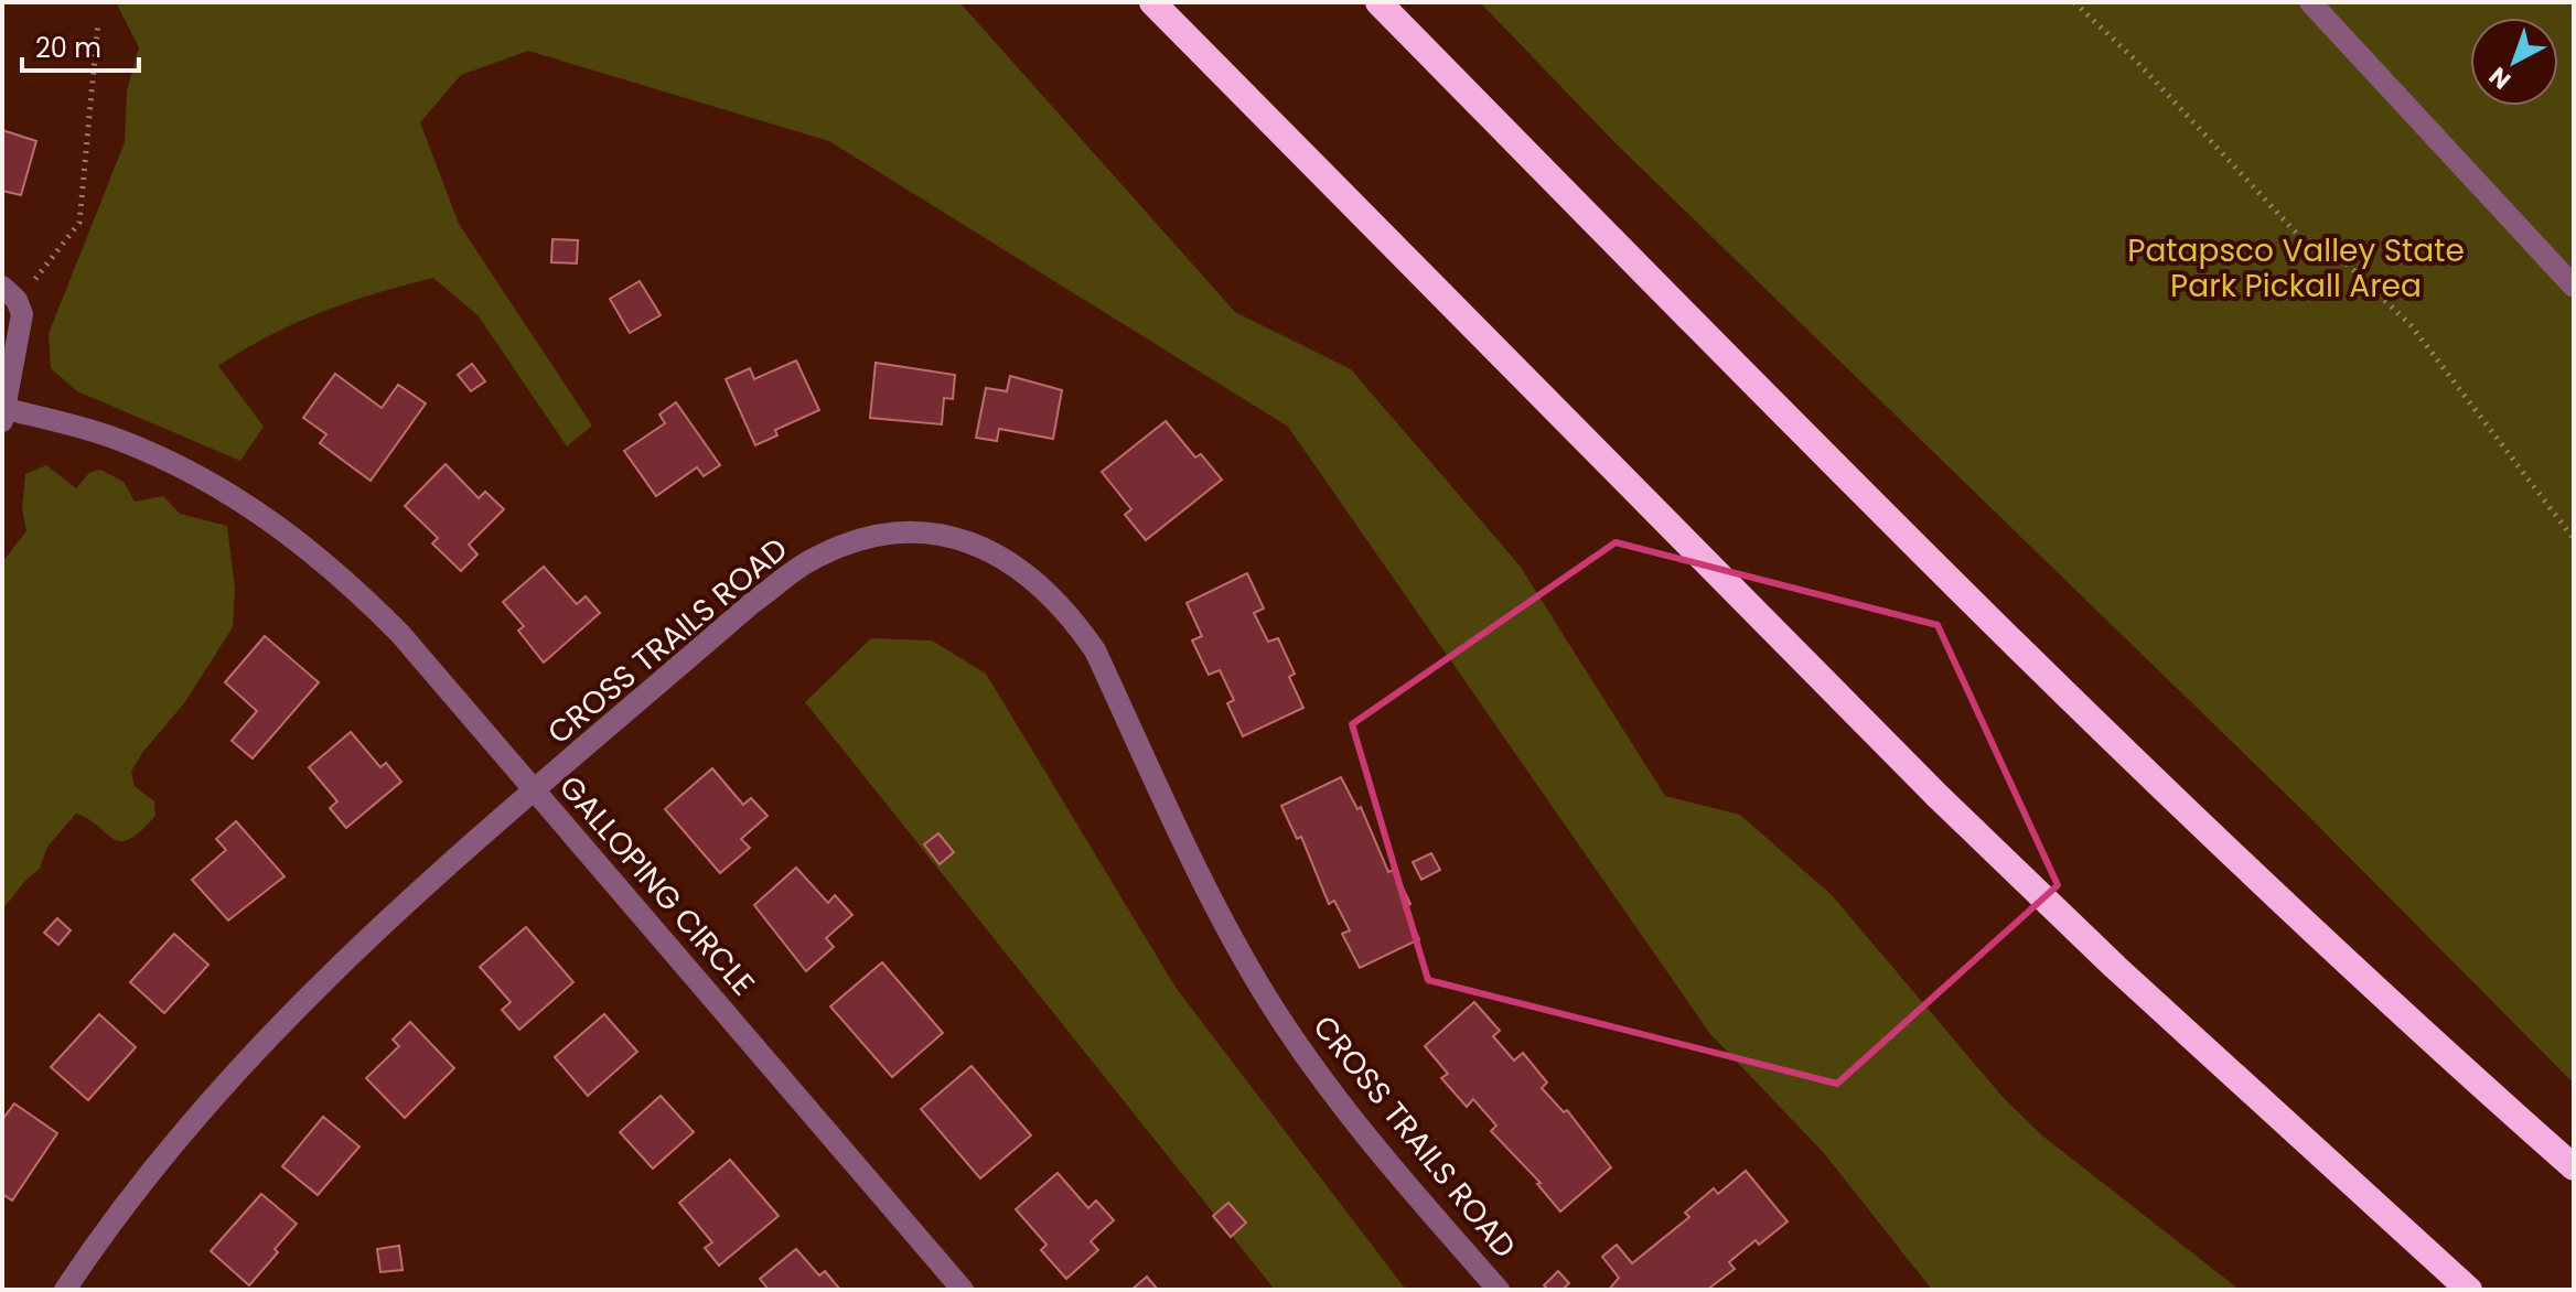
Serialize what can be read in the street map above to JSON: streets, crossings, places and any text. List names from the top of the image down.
{
  "streets": {
    "street": ["CROSS TRAILS ROAD", "GALLOPING CIRCLE"]
  },
  "crossings": [
    ["CROSS TRAILS ROAD", "GALLOPING CIRCLE"]
  ],
  "parks": ["Patapsco Valley State Park Pickall Area"],
  "scale_bar": "20 m",
  "north": "bottom left"
}
